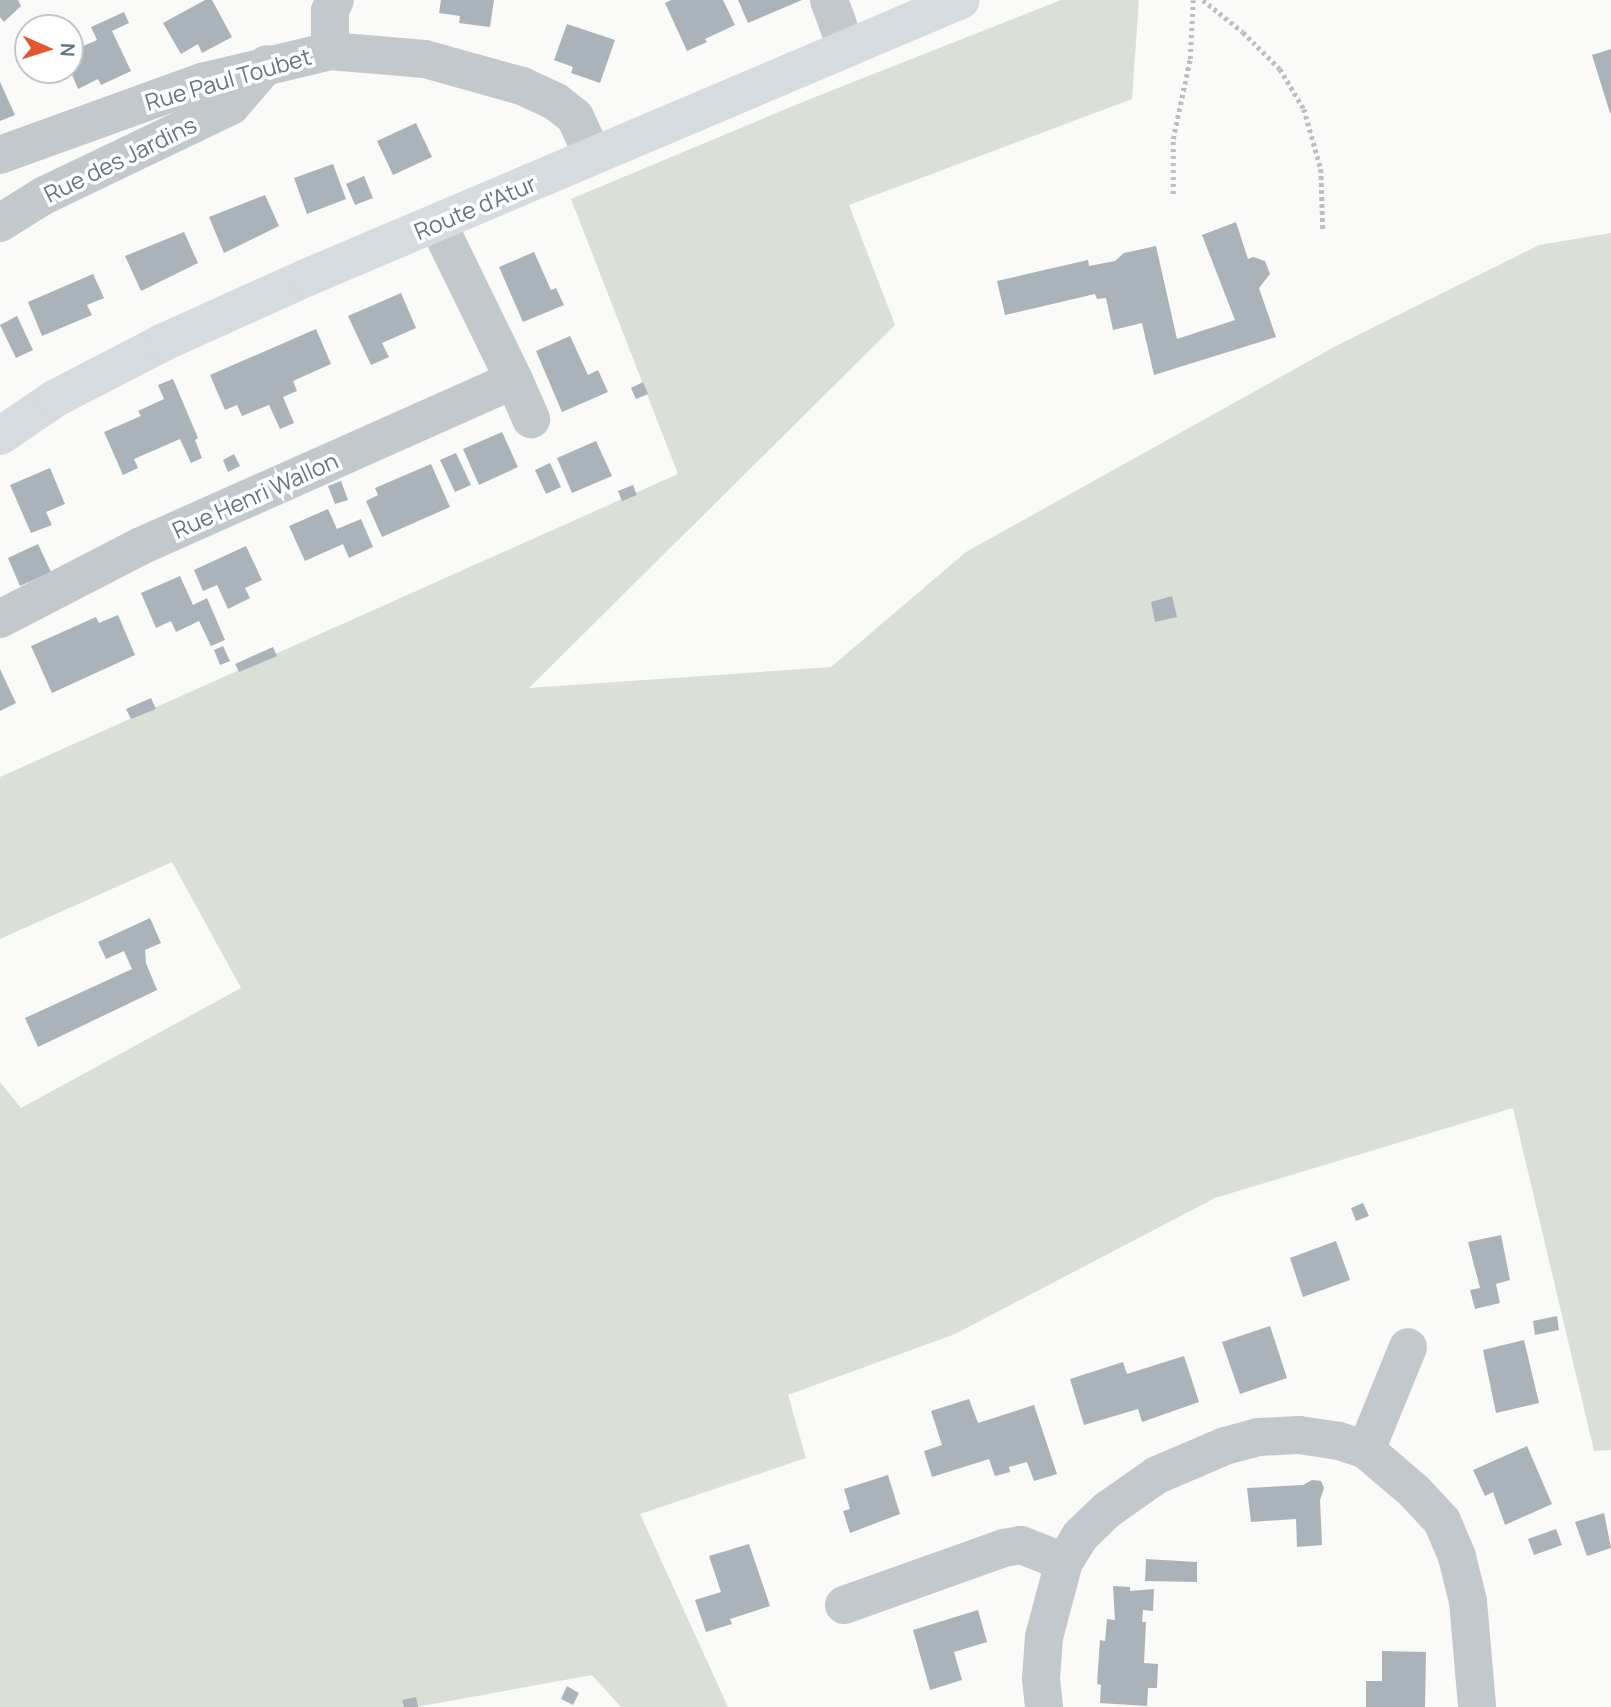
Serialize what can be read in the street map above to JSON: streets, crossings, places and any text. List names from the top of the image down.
{
  "streets": {
    "main road": ["Route d'Atur"],
    "street": ["Rue Paul Toubet", "Rue des Jardins", "Rue Henri Wallon"]
  },
  "crossings": [
    ["Rue Paul Toubet", "Rue des Jardins"],
    ["Rue Paul Toubet", "Route d'Atur"]
  ],
  "north": "right"
}
